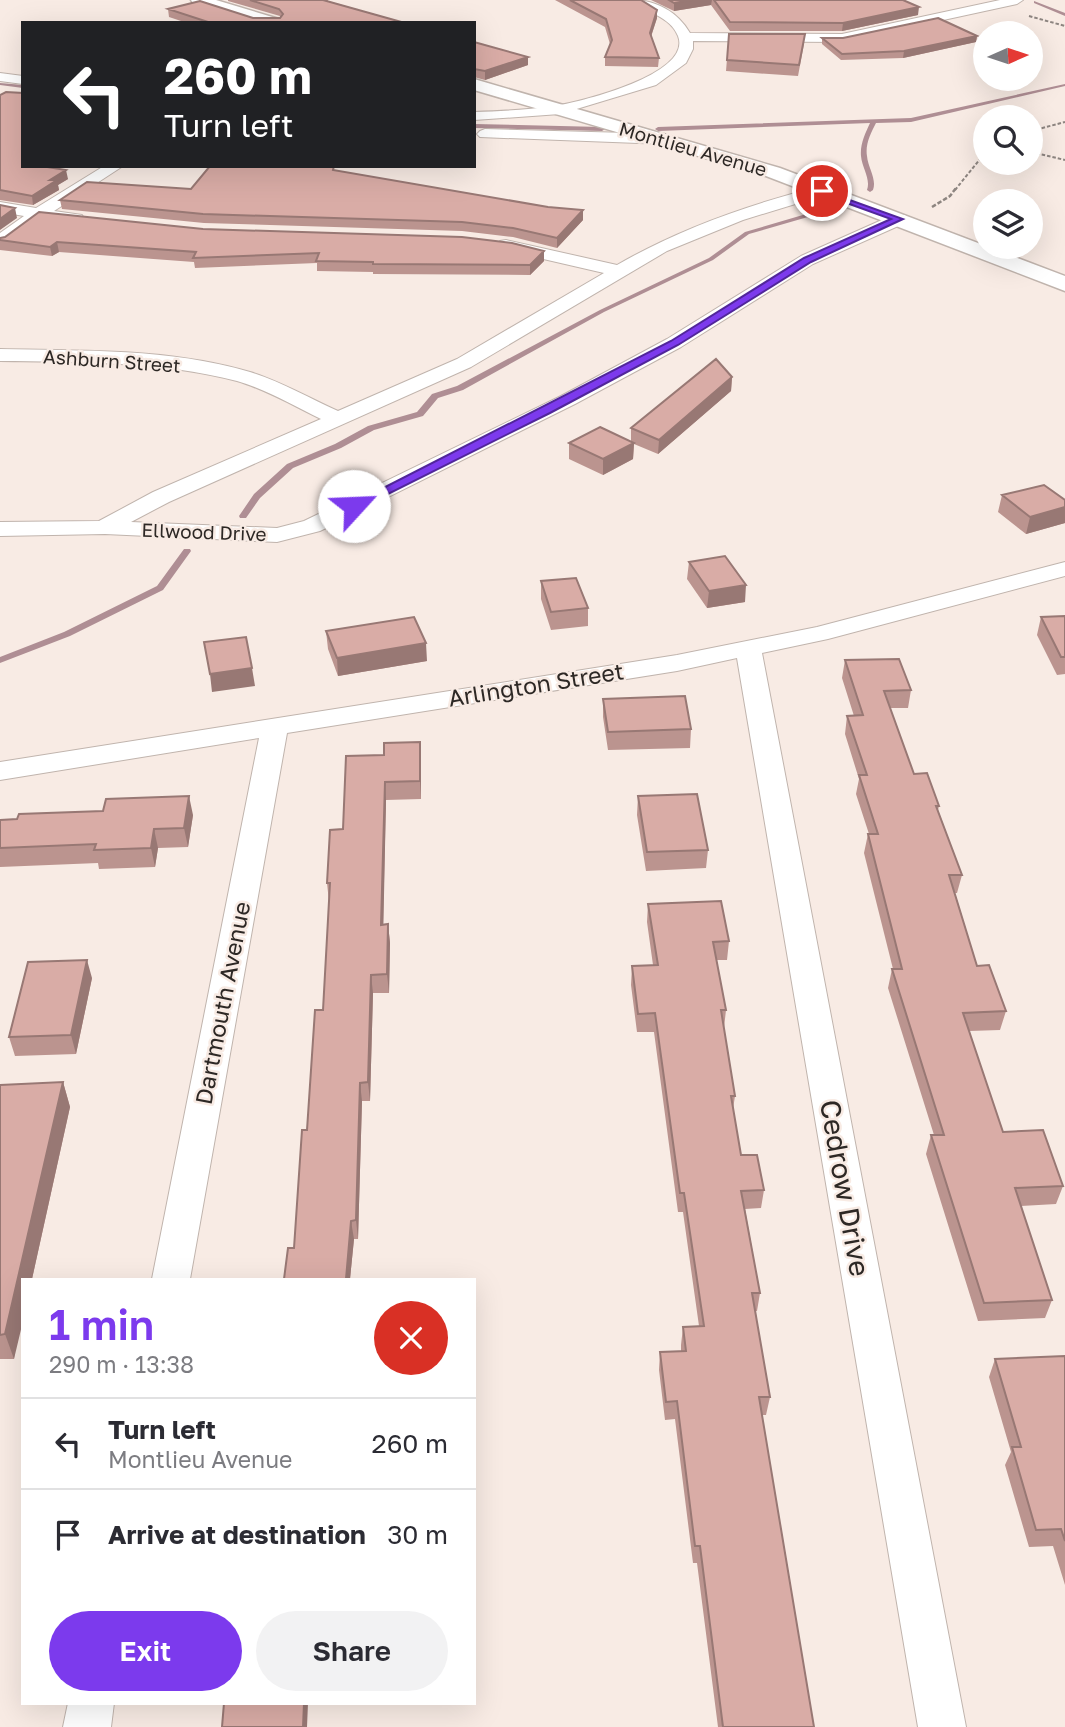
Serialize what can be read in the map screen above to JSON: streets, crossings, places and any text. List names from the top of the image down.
{
  "streets": {
    "street": [
      "Montlieu Avenue",
      "Ashburn Street",
      "Ellwood Drive",
      "Arlington Street",
      "Dartmouth Avenue",
      "Cedrow Drive"
    ]
  },
  "crossings": [
    ["Montlieu Avenue", "Ellwood Drive"],
    ["Ashburn Street", "Ellwood Drive"],
    ["Arlington Street", "Dartmouth Avenue"],
    ["Arlington Street", "Cedrow Drive"]
  ],
  "north": "right",
  "page": {
    "turn": ["260 m", "Turn left"],
    "heading": ["1 min", "290 m · 13:38"],
    "list": [
      {
        "name": "Turn left",
        "note": "Montlieu Avenue",
        "value": "260 m"
      },
      {
        "name": "Arrive at destination",
        "value": "30 m"
      }
    ],
    "buttons": ["Exit", "Share"]
  }
}
